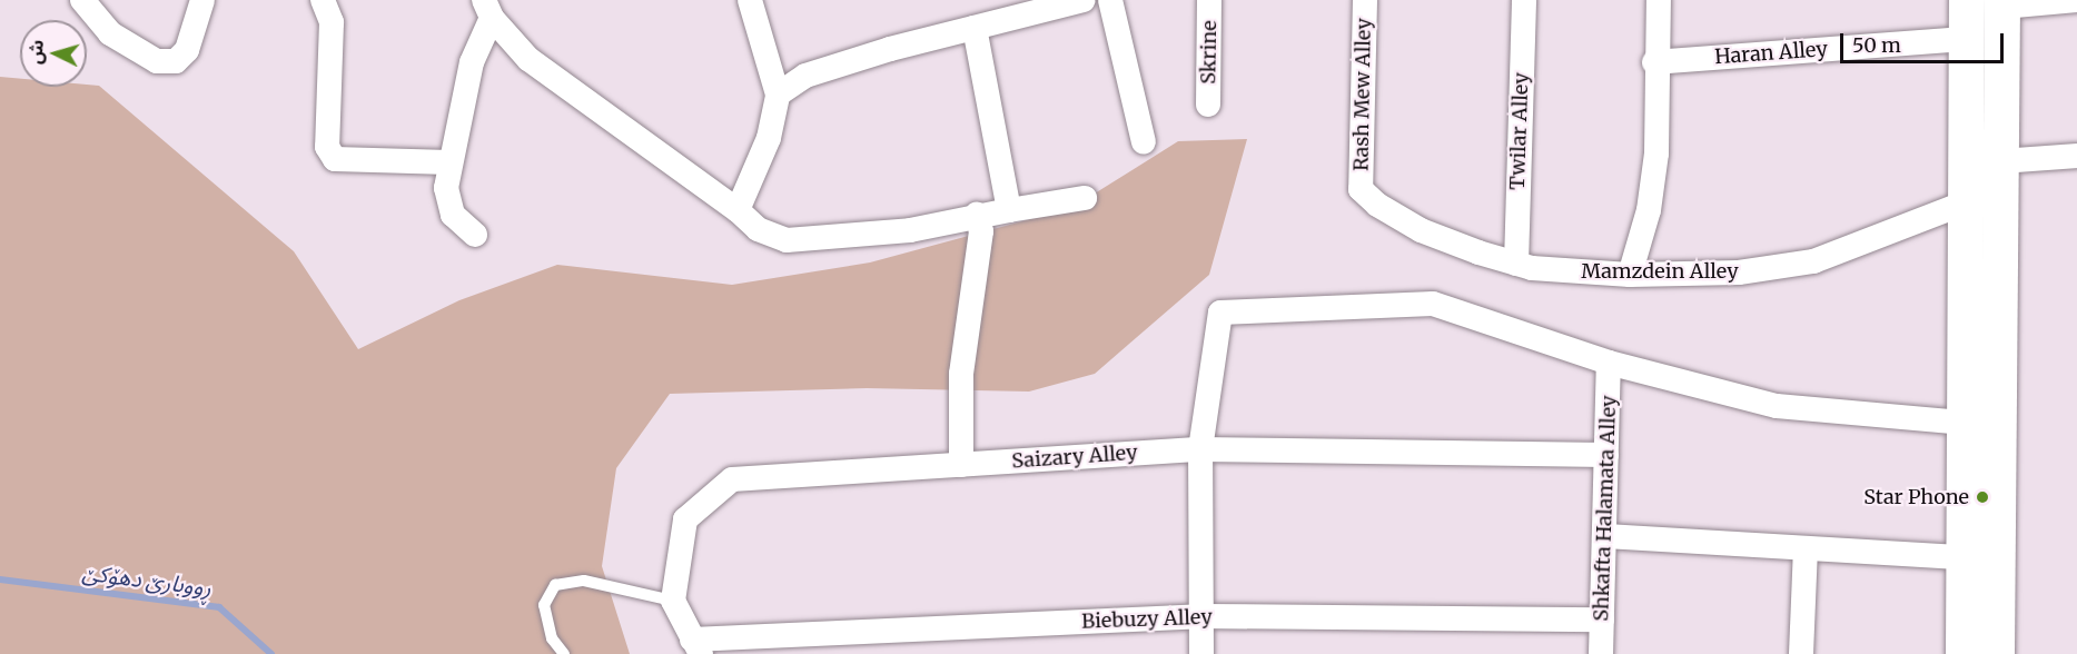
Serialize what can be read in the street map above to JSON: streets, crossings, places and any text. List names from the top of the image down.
{
  "streets": {
    "street": [
      "Skrine",
      "Haran Alley",
      "Rash Mew Alley",
      "Twilar Alley",
      "Mamzdein Alley",
      "Saizary Alley",
      "Shkafta Halamata Alley",
      "Biebuzy Alley"
    ]
  },
  "crossings": [
    ["Rash Mew Alley", "Mamzdein Alley"],
    ["Twilar Alley", "Mamzdein Alley"],
    ["Saizary Alley", "Shkafta Halamata Alley"],
    ["Shkafta Halamata Alley", "Biebuzy Alley"]
  ],
  "water": ["ڕووبارێ دهۆكێ"],
  "places": ["Star Phone"],
  "scale_bar": "50 m",
  "north": "left"
}
